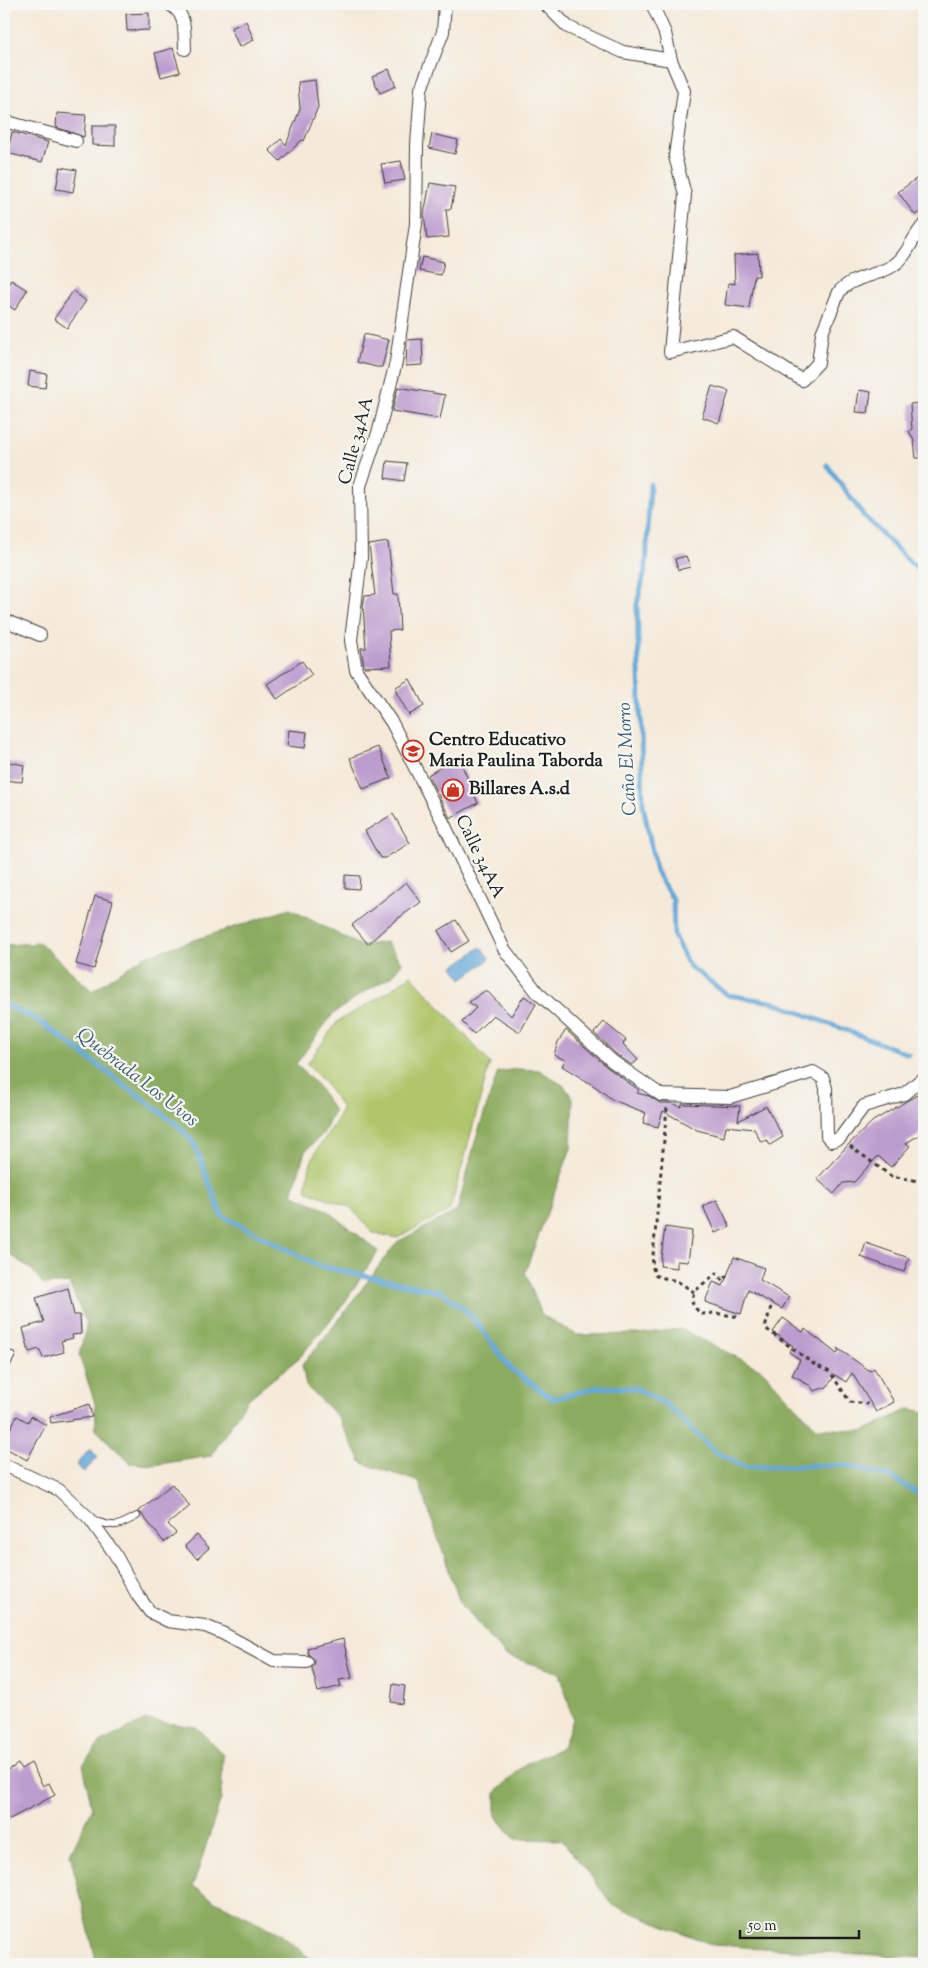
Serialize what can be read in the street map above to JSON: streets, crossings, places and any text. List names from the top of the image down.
{
  "streets": {
    "street": ["Calle 34AA"]
  },
  "water": ["Caño El Morro", "Quebrada Los Uvos"],
  "places": {
    "school or university": ["Centro Educativo Maria Paulina Taborda"],
    "shop": ["Billares A.s.d"]
  },
  "scale_bar": "50 m"
}
